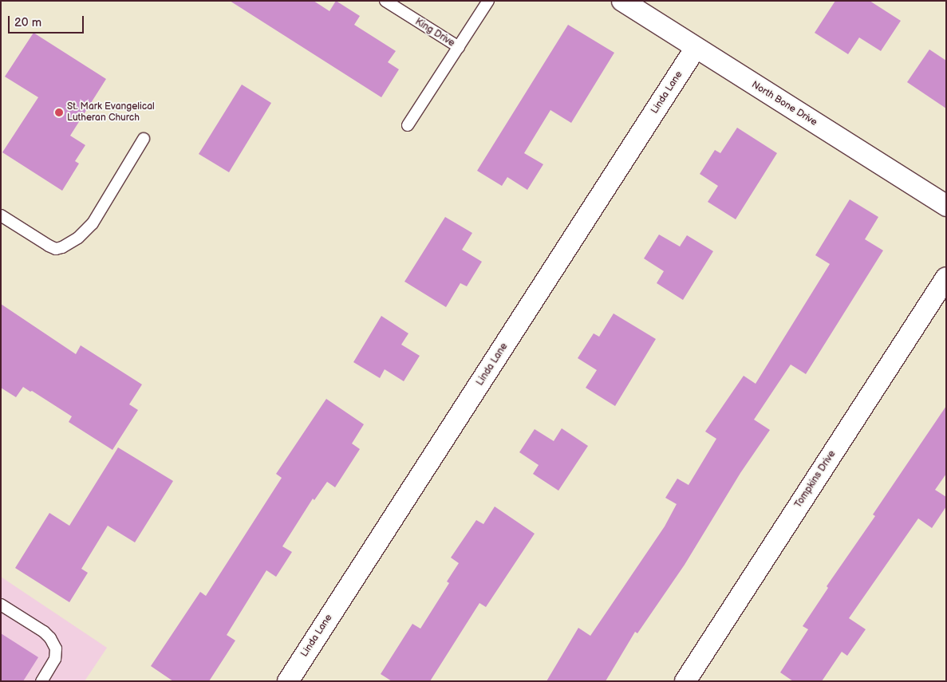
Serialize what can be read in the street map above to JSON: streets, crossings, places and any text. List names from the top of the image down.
{
  "streets": {
    "street": ["Linda Lane", "North Bone Drive", "Tompkins Drive"],
    "lane": ["King Drive"]
  },
  "crossings": [
    ["Linda Lane", "North Bone Drive"]
  ],
  "places": ["St. Mark Evangelical Lutheran Church"],
  "scale_bar": "20 m"
}
